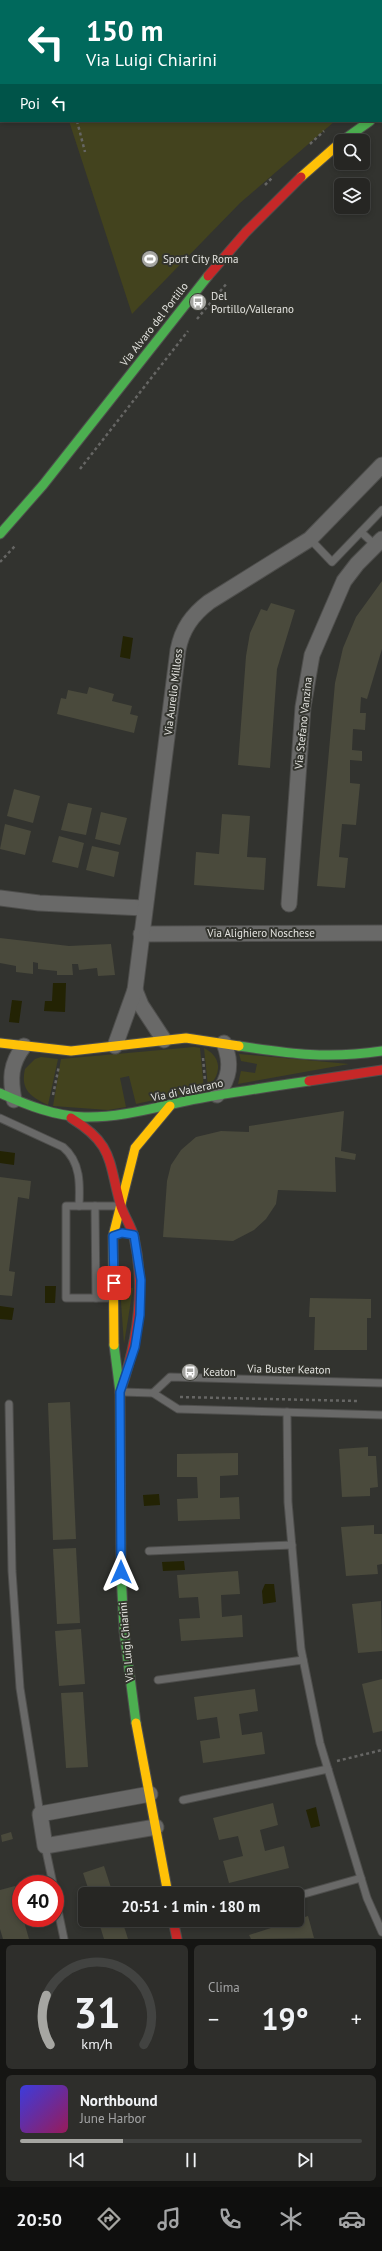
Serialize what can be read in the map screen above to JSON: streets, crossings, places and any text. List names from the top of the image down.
{
  "streets": {
    "street": [
      "Via Alvaro del Portillo",
      "Via Aurelio Milloss",
      "Via Stefano Vanzina",
      "Via Alighiero Noschese",
      "Via di Vallerano",
      "Via Luigi Chiarini"
    ],
    "lane": ["Via Buster Keaton"]
  },
  "crossings": [
    ["Via Aurelio Milloss", "Via Alighiero Noschese"],
    ["Via di Vallerano", "Via Luigi Chiarini"]
  ],
  "places": {
    "sports": ["Sport City Roma"],
    "bus stop": ["Del Portillo/Vallerano", "Keaton"]
  },
  "page": {
    "turn": ["150 m", "Via Luigi Chiarini"],
    "then": "Poi",
    "limit": "40",
    "trip": "20:51 · 1 min · 180 m",
    "tile": "Clima",
    "heat": ["−", "19°", "+"],
    "song": ["Northbound", "June Harbor"],
    "tabs": "20:50",
    "gauge": ["31", "km/h"]
  }
}
